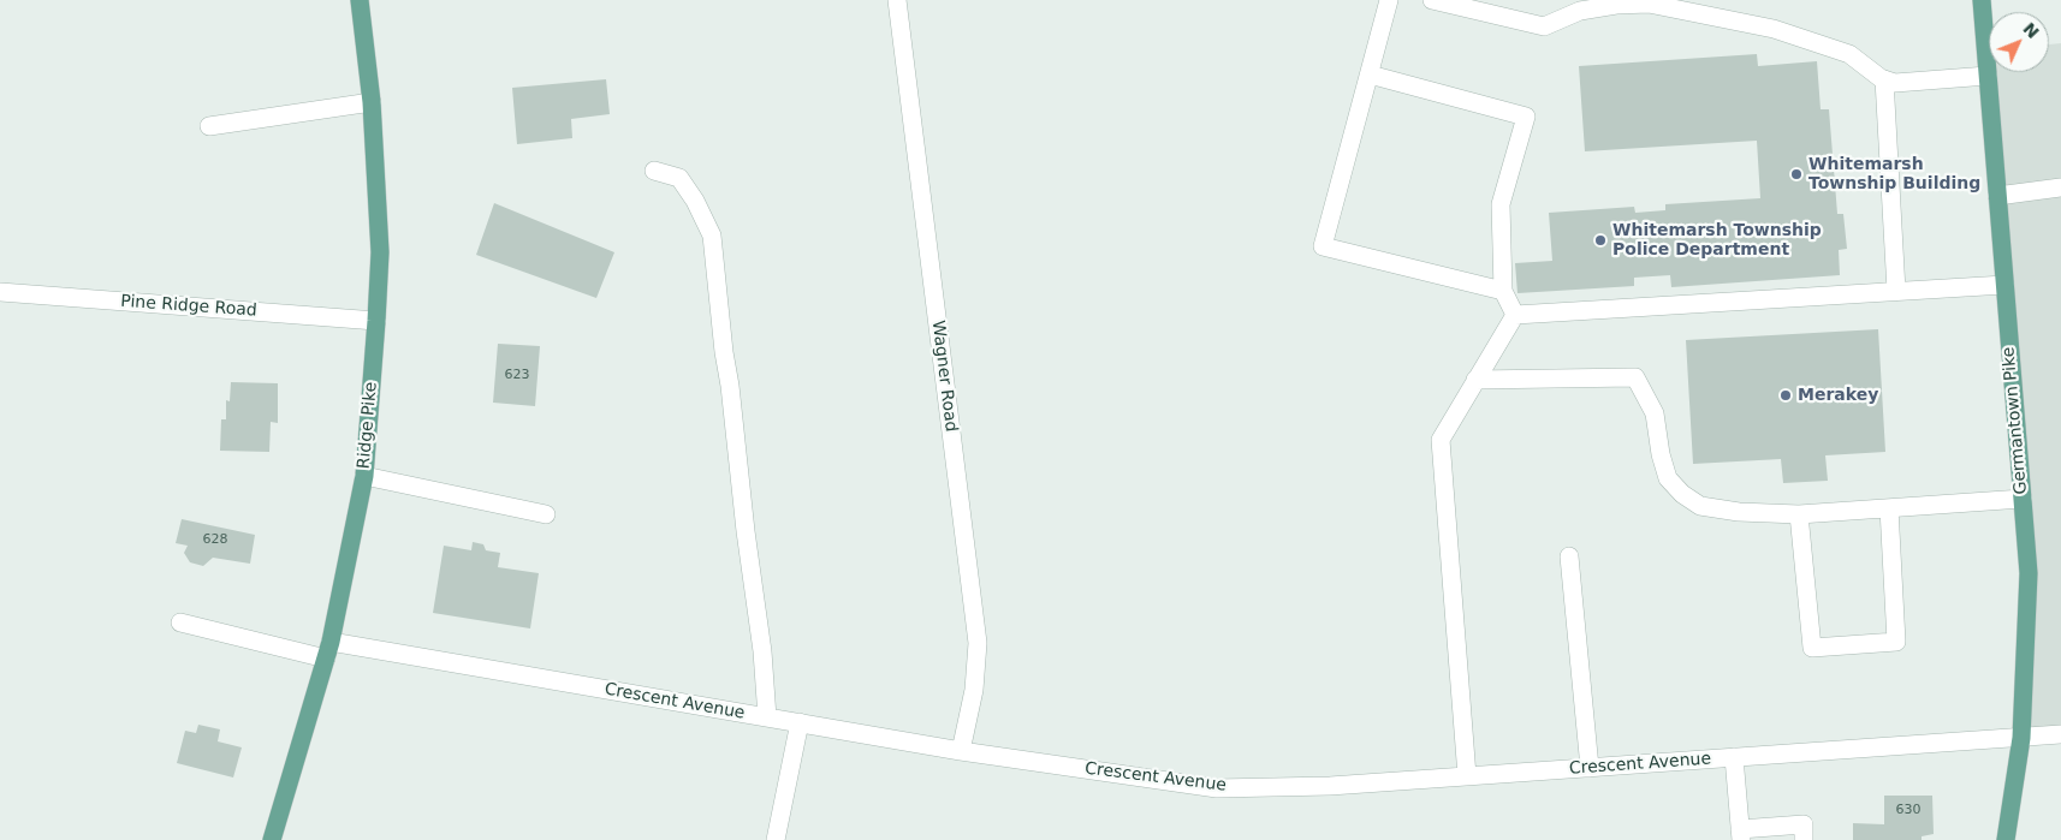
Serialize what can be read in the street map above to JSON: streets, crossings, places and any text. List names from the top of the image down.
{
  "streets": {
    "main road": ["Germantown Pike", "Ridge Pike"],
    "street": ["Pine Ridge Road", "Wagner Road", "Crescent Avenue"]
  },
  "crossings": [
    ["Pine Ridge Road", "Ridge Pike"],
    ["Wagner Road", "Crescent Avenue"],
    ["Germantown Pike", "Crescent Avenue"],
    ["Ridge Pike", "Crescent Avenue"]
  ],
  "places": ["Whitemarsh Township Building", "Whitemarsh Township Police Department", "Merakey"],
  "house_numbers": ["623", "628", "630"],
  "north": "top right"
}
